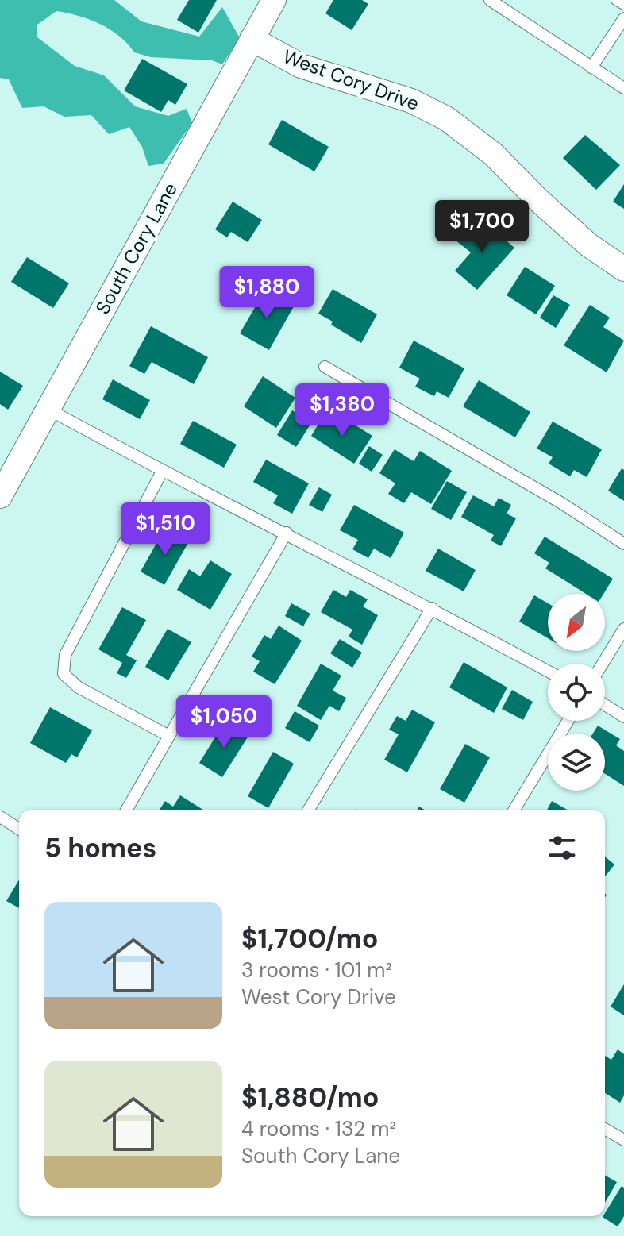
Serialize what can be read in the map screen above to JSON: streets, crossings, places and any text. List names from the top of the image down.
{
  "streets": {
    "street": ["West Cory Drive", "South Cory Lane"]
  },
  "crossings": [
    ["West Cory Drive", "South Cory Lane"]
  ],
  "north": "bottom left",
  "page": {
    "price": [
      "$1,700",
      "$1,880",
      "$1,380",
      "$1,510",
      "$1,050"
    ],
    "heading": "5 homes",
    "list": [
      {
        "name": "$1,700/mo",
        "note": "3 rooms · 101 m² · West Cory Drive"
      },
      {
        "name": "$1,880/mo",
        "note": "4 rooms · 132 m² · South Cory Lane"
      }
    ]
  }
}
